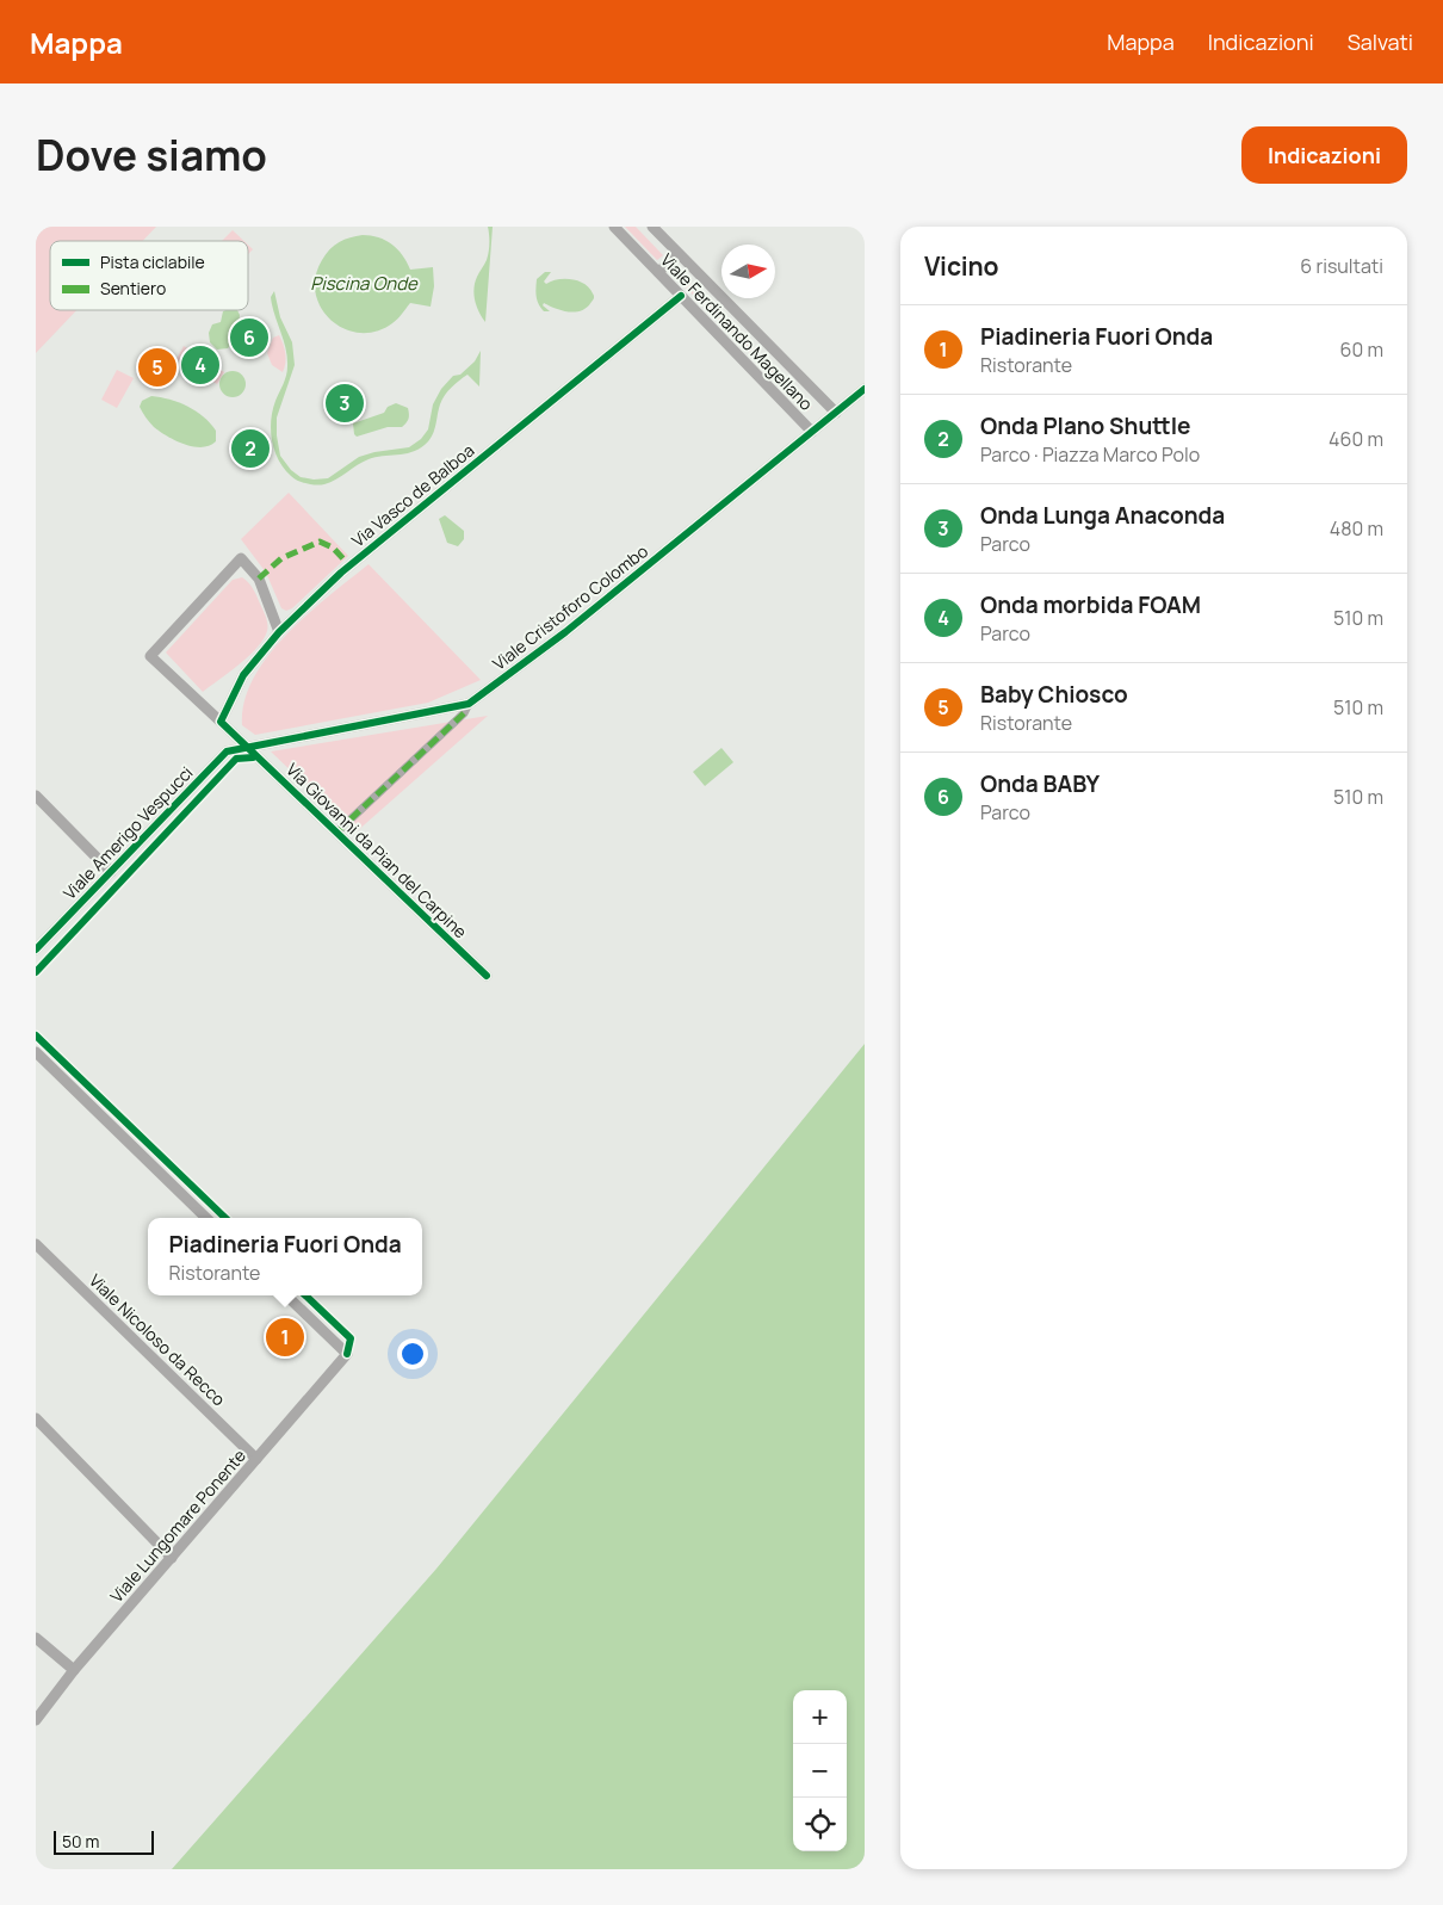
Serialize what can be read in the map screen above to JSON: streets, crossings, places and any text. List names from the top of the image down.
{
  "streets": {
    "street": [
      "Viale Ferdinando Magellano",
      "Via Vasco de Balboa",
      "Viale Cristoforo Colombo",
      "Viale Amerigo Vespucci",
      "Via Giovanni da Pian del Carpine",
      "Viale Nicoloso da Recco",
      "Viale Lungomare Ponente"
    ]
  },
  "crossings": [
    ["Viale Ferdinando Magellano", "Via Vasco de Balboa"],
    ["Viale Ferdinando Magellano", "Viale Cristoforo Colombo"],
    ["Viale Cristoforo Colombo", "Viale Amerigo Vespucci"],
    ["Viale Cristoforo Colombo", "Via Giovanni da Pian del Carpine"],
    ["Viale Amerigo Vespucci", "Via Giovanni da Pian del Carpine"],
    ["Viale Nicoloso da Recco", "Viale Lungomare Ponente"]
  ],
  "water": ["Piscina Onde"],
  "legend": ["Pista ciclabile", "Sentiero"],
  "scale_bar": "50 m",
  "north": "right",
  "page": {
    "header": "Mappa",
    "nav": ["Mappa", "Indicazioni", "Salvati"],
    "title": "Dove siamo",
    "buttons": "Indicazioni",
    "heading": ["Vicino", "6 risultati"],
    "list": [
      {
        "mark": "1",
        "name": "Piadineria Fuori Onda",
        "note": "Ristorante",
        "value": "60 m"
      },
      {
        "mark": "2",
        "name": "Onda Plano Shuttle",
        "note": "Parco · Piazza Marco Polo",
        "value": "460 m"
      },
      {
        "mark": "3",
        "name": "Onda Lunga Anaconda",
        "note": "Parco",
        "value": "480 m"
      },
      {
        "mark": "4",
        "name": "Onda morbida FOAM",
        "note": "Parco",
        "value": "510 m"
      },
      {
        "mark": "5",
        "name": "Baby Chiosco",
        "note": "Ristorante",
        "value": "510 m"
      },
      {
        "mark": "6",
        "name": "Onda BABY",
        "note": "Parco",
        "value": "510 m"
      }
    ],
    "pins": [
      "6",
      "4",
      "5",
      "3",
      "2",
      "1"
    ],
    "popup": ["Piadineria Fuori Onda", "Ristorante"],
    "map_buttons": ["+", "−"],
    "scale": "50 m"
  }
}
